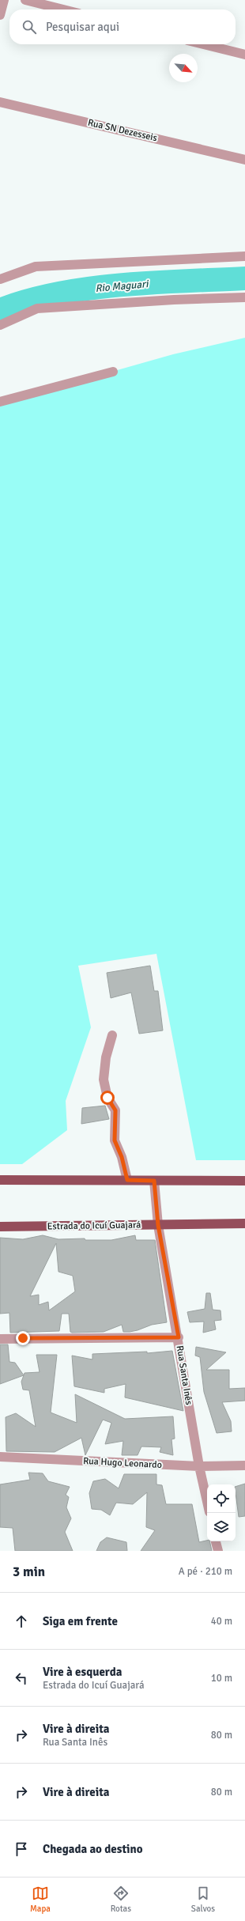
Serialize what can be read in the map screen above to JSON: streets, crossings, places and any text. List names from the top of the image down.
{
  "streets": {
    "main road": ["Estrada do Icuí Guajará"],
    "street": ["Rua SN Dezesseis", "Rua Santa Inês", "Rua Hugo Leonardo"]
  },
  "crossings": [
    ["Estrada do Icuí Guajará", "Rua Santa Inês"],
    ["Rua Santa Inês", "Rua Hugo Leonardo"]
  ],
  "water": ["Rio Maguari"],
  "north": "bottom right",
  "page": {
    "search": "Pesquisar aqui",
    "heading": ["3 min", "A pé · 210 m"],
    "list": [
      ["Siga em frente", "40 m"],
      ["Vire à esquerda", "Estrada do Icuí Guajará", "10 m"],
      ["Vire à direita", "Rua Santa Inês", "80 m"],
      ["Vire à direita", "80 m"],
      "Chegada ao destino"
    ],
    "nav": ["Mapa", "Rotas", "Salvos"]
  }
}
